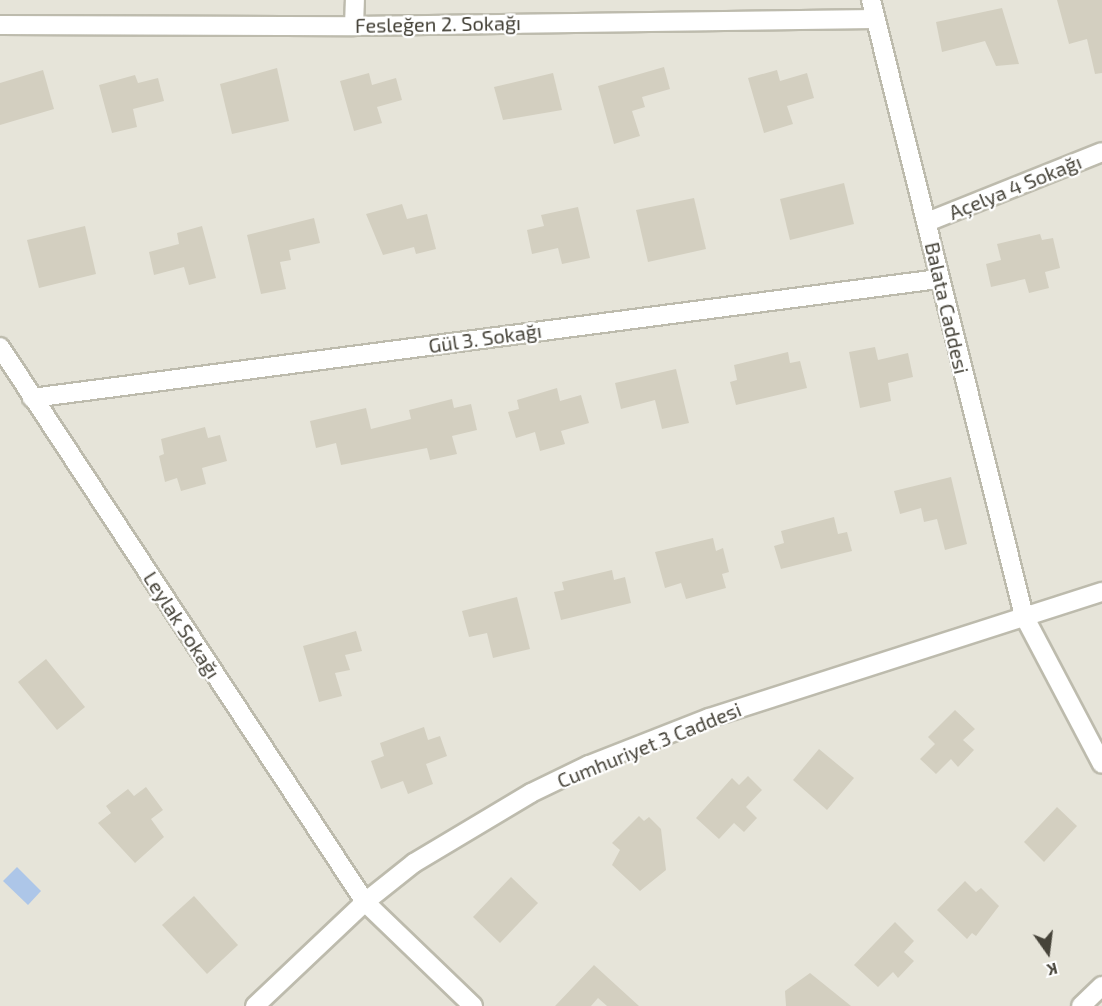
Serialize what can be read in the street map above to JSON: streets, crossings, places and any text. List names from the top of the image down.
{
  "streets": {
    "street": [
      "Fesleğen 2. Sokağı",
      "Açelya 4 Sokağı",
      "Balata Caddesi",
      "Gül 3. Sokağı",
      "Leylak Sokağı",
      "Cumhuriyet 3 Caddesi"
    ]
  },
  "crossings": [
    ["Fesleğen 2. Sokağı", "Balata Caddesi"],
    ["Açelya 4 Sokağı", "Balata Caddesi"],
    ["Balata Caddesi", "Gül 3. Sokağı"],
    ["Balata Caddesi", "Cumhuriyet 3 Caddesi"],
    ["Gül 3. Sokağı", "Leylak Sokağı"],
    ["Leylak Sokağı", "Cumhuriyet 3 Caddesi"]
  ],
  "north": "bottom"
}
